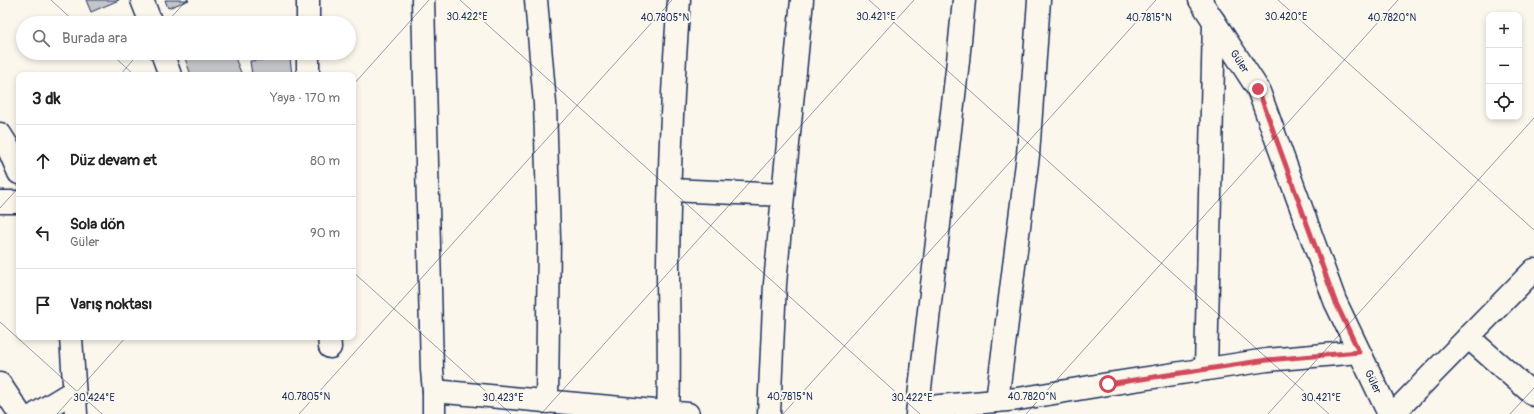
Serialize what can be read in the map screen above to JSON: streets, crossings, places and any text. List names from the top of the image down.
{
  "streets": {
    "street": ["Güler"]
  },
  "page": {
    "map_buttons": ["+", "−"],
    "search": "Burada ara",
    "heading": ["3 dk", "Yaya · 170 m"],
    "list": [
      ["Düz devam et", "80 m"],
      ["Sola dön", "Güler", "90 m"],
      "Varış noktası"
    ]
  },
  "coordinates": [
    "30.420°E",
    "30.422°E",
    "30.421°E",
    "40.7805°N",
    "40.7815°N",
    "40.7820°N",
    "30.424°E",
    "30.423°E"
  ]
}
